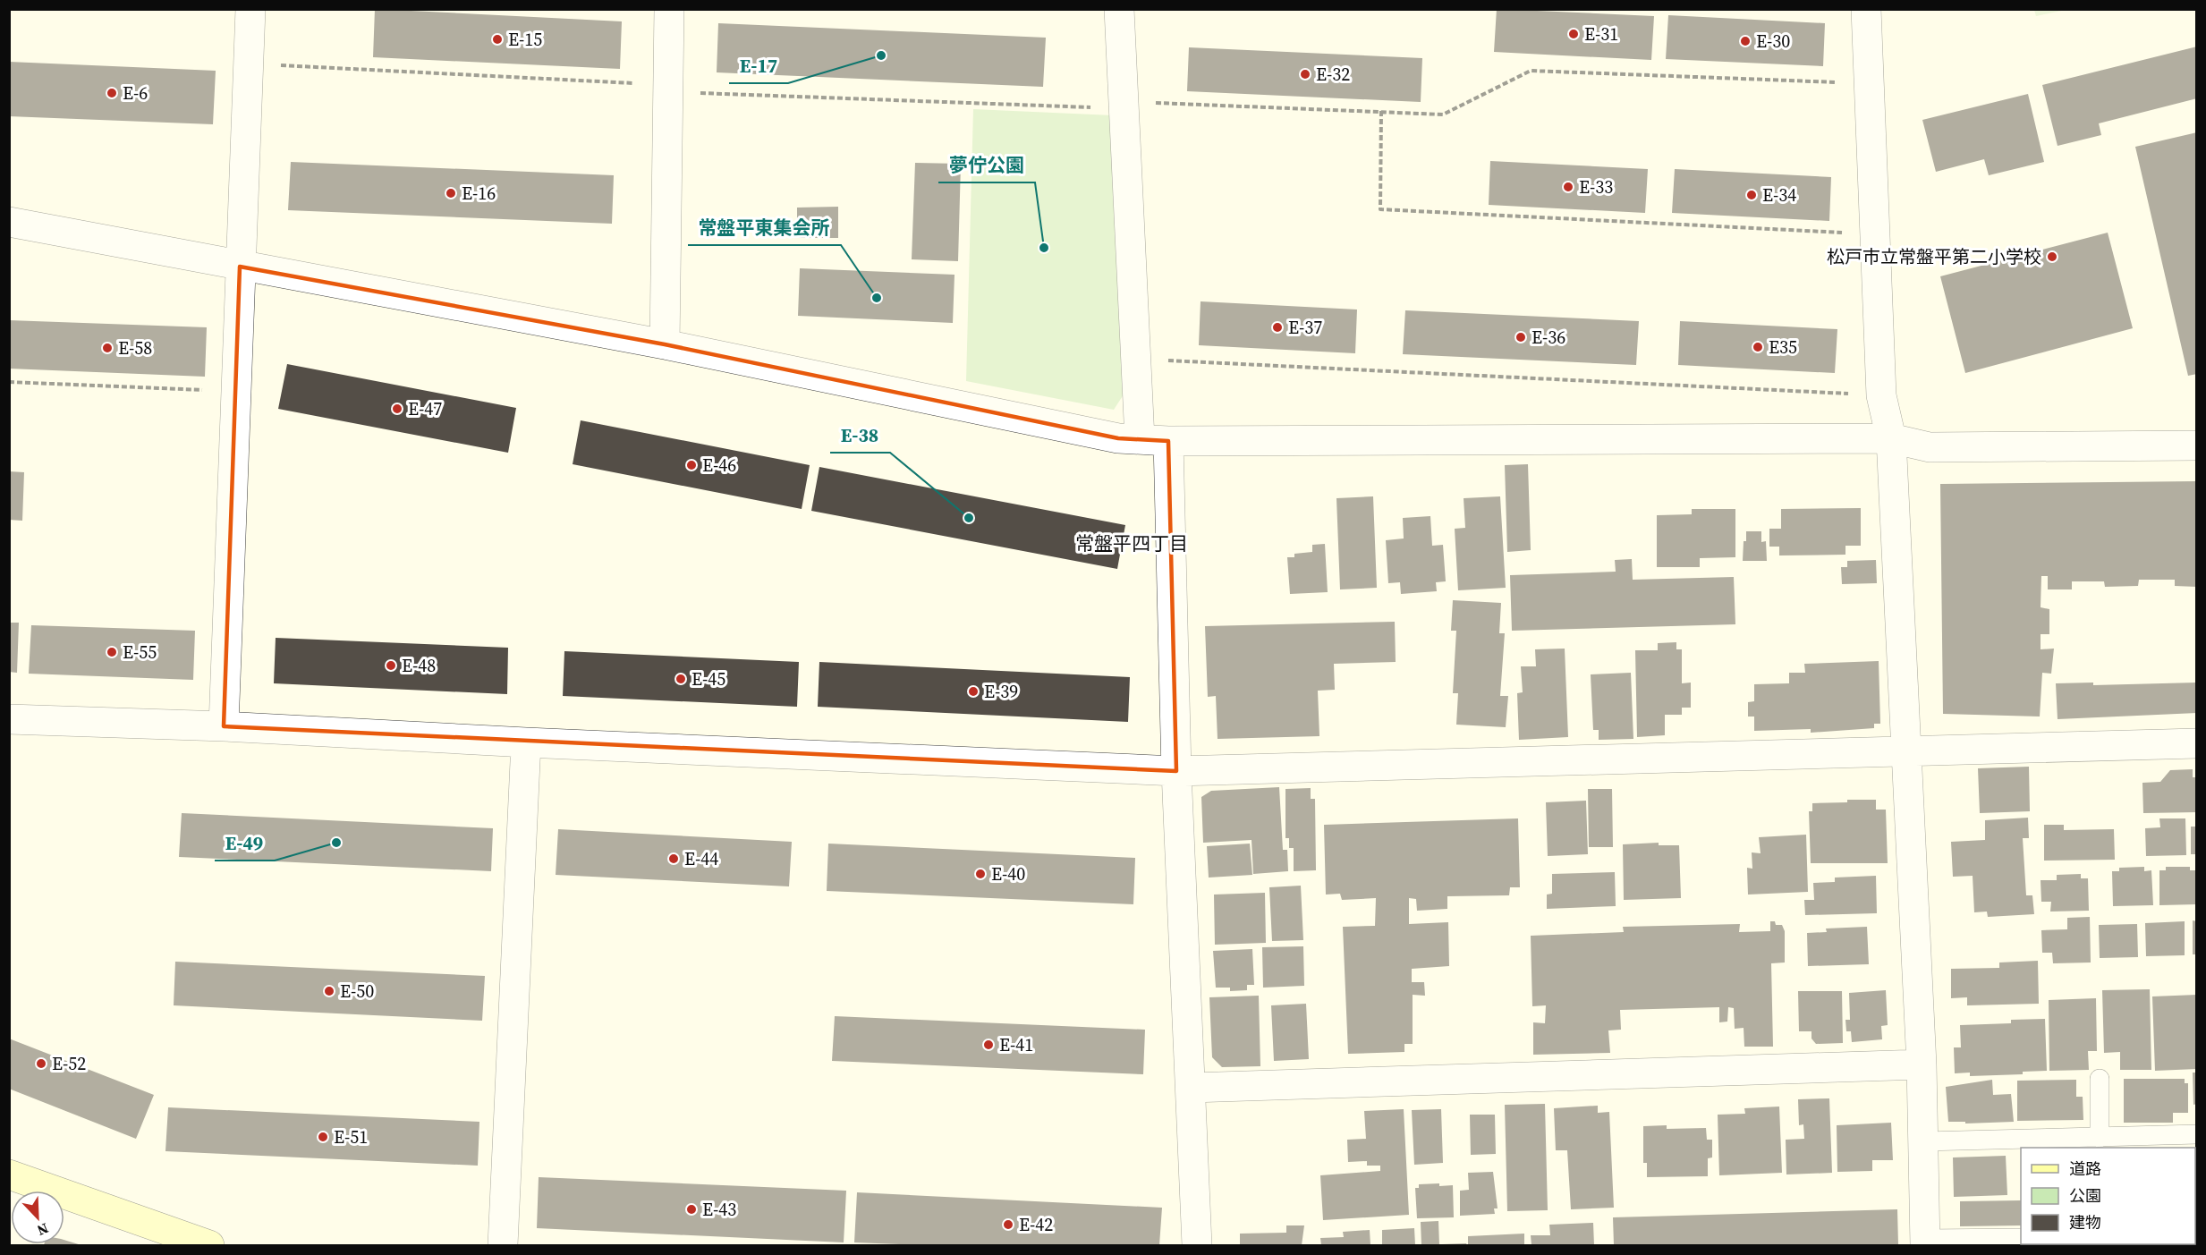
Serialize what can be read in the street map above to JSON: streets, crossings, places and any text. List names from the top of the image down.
{
  "districts": ["常盤平四丁目"],
  "places": [
    "E-31",
    "E-15",
    "E-30",
    "E-17",
    "E-32",
    "E-6",
    "E-33",
    "E-16",
    "E-34",
    "夢佇公園",
    "松戸市立常盤平第二小学校",
    "常盤平東集会所",
    "E-37",
    "E-36",
    "E35",
    "E-58",
    "E-47",
    "E-46",
    "E-38",
    "E-55",
    "E-48",
    "E-45",
    "E-39",
    "E-49",
    "E-44",
    "E-40",
    "E-50",
    "E-41",
    "E-52",
    "E-51",
    "E-43",
    "E-42"
  ],
  "legend": ["道路", "公園", "建物"],
  "north": "bottom right"
}
